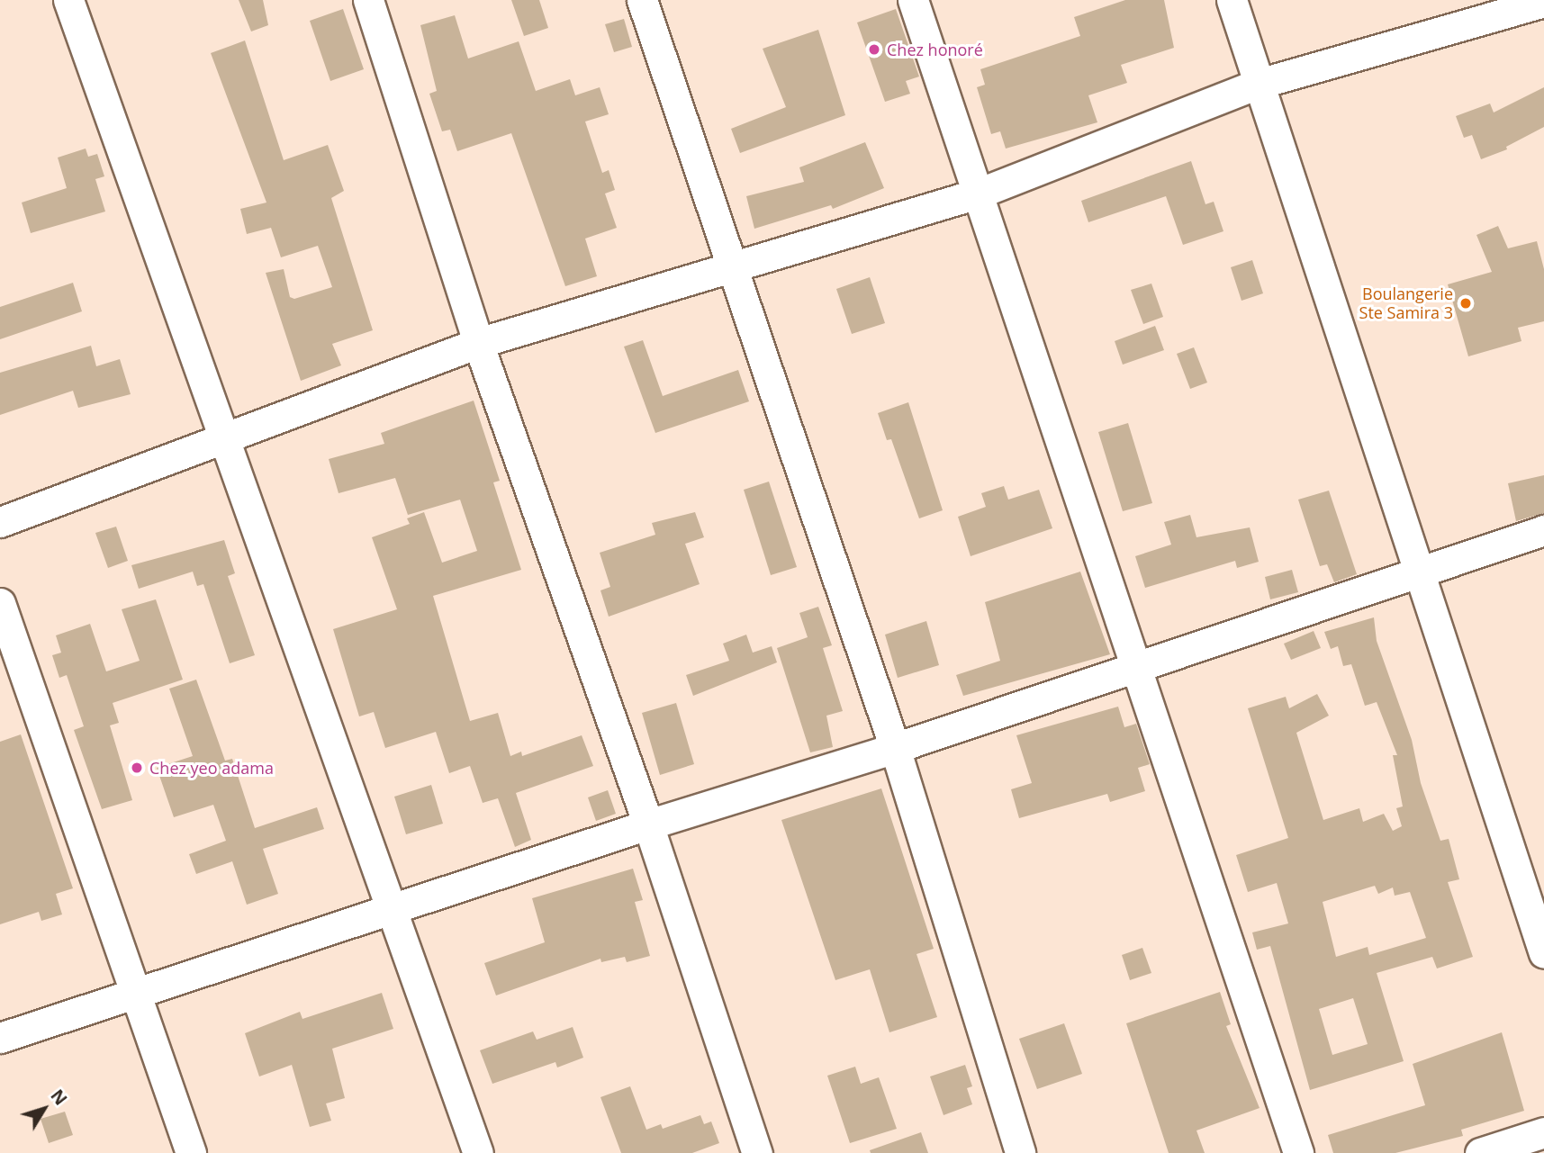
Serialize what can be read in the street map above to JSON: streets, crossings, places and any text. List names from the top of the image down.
{
  "places": ["Chez honoré", "Boulangerie Ste Samira 3", "Chez yeo adama"],
  "north": "top right"
}
